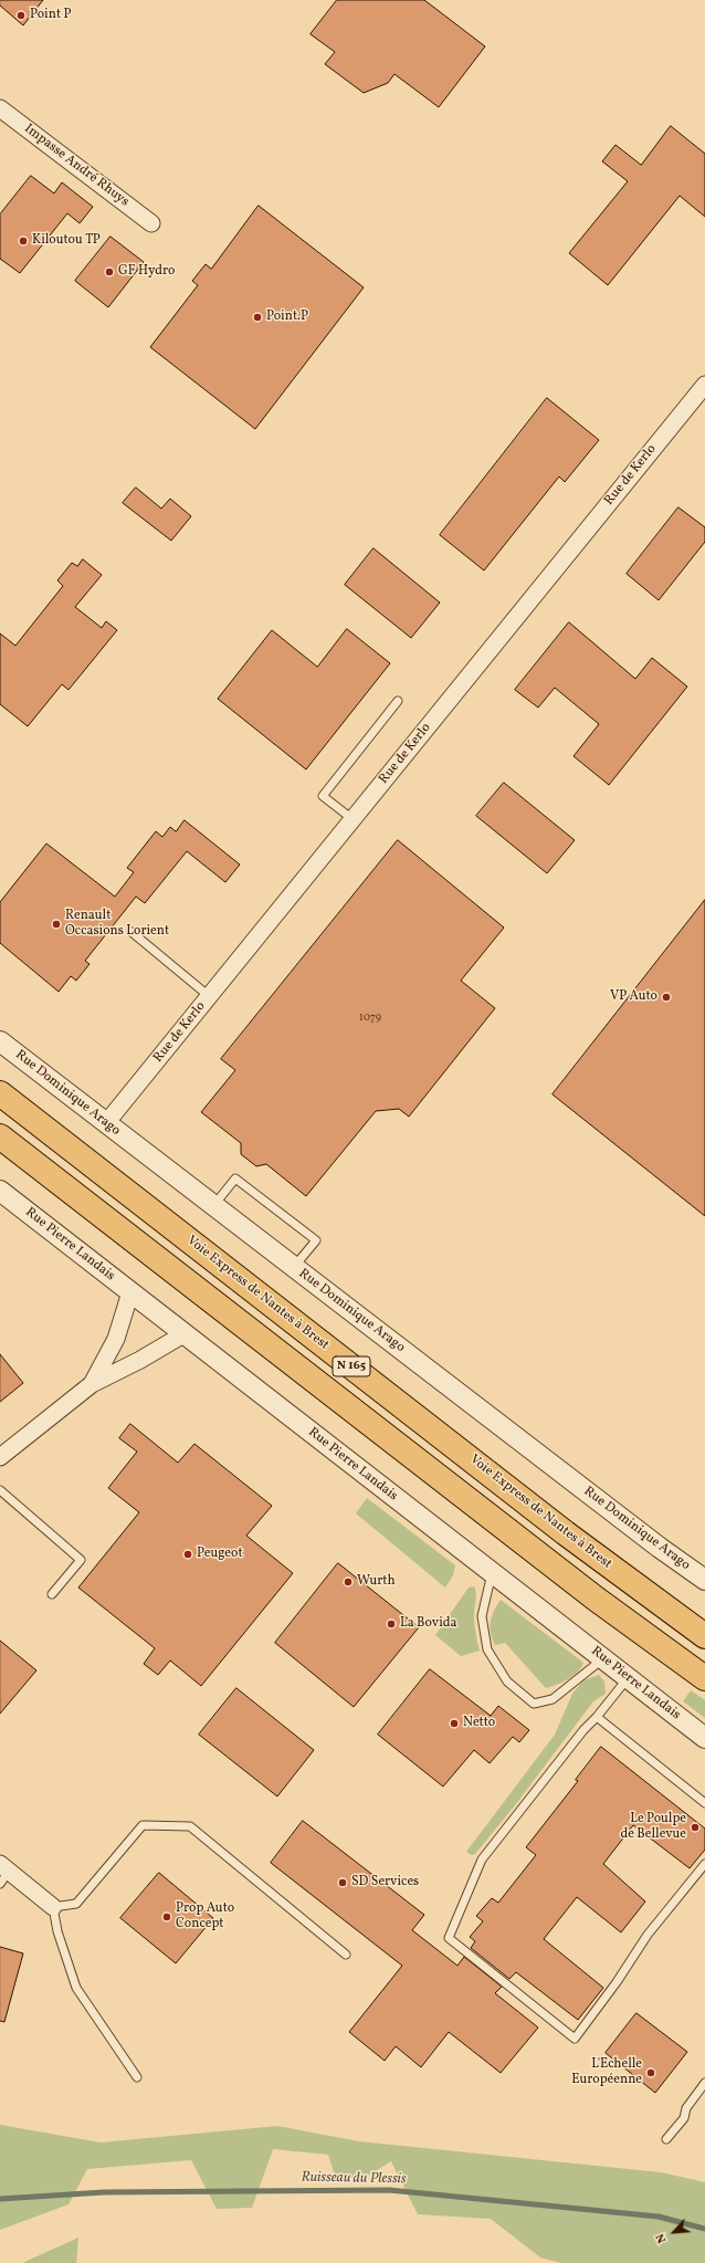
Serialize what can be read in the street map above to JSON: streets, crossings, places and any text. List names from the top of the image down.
{
  "streets": {
    "highway": ["Voie Express de Nantes à Brest", "N 165"],
    "street": [
      "Impasse André Rhuys",
      "Rue de Kerlo",
      "Rue Dominique Arago",
      "Rue Pierre Landais"
    ]
  },
  "crossings": [
    ["Rue de Kerlo", "Rue Dominique Arago"]
  ],
  "water": ["Ruisseau du Plessis"],
  "places": [
    "Point P",
    "Kiloutou TP",
    "GF Hydro",
    "Point.P",
    "Renault Occasions Lorient",
    "VP Auto",
    "Peugeot",
    "Wurth",
    "La Bovida",
    "Netto",
    "Le Poulpe de Bellevue",
    "SD Services",
    "Prop Auto Concept",
    "L'Echelle Européenne"
  ],
  "house_numbers": ["1079"],
  "north": "bottom left"
}
